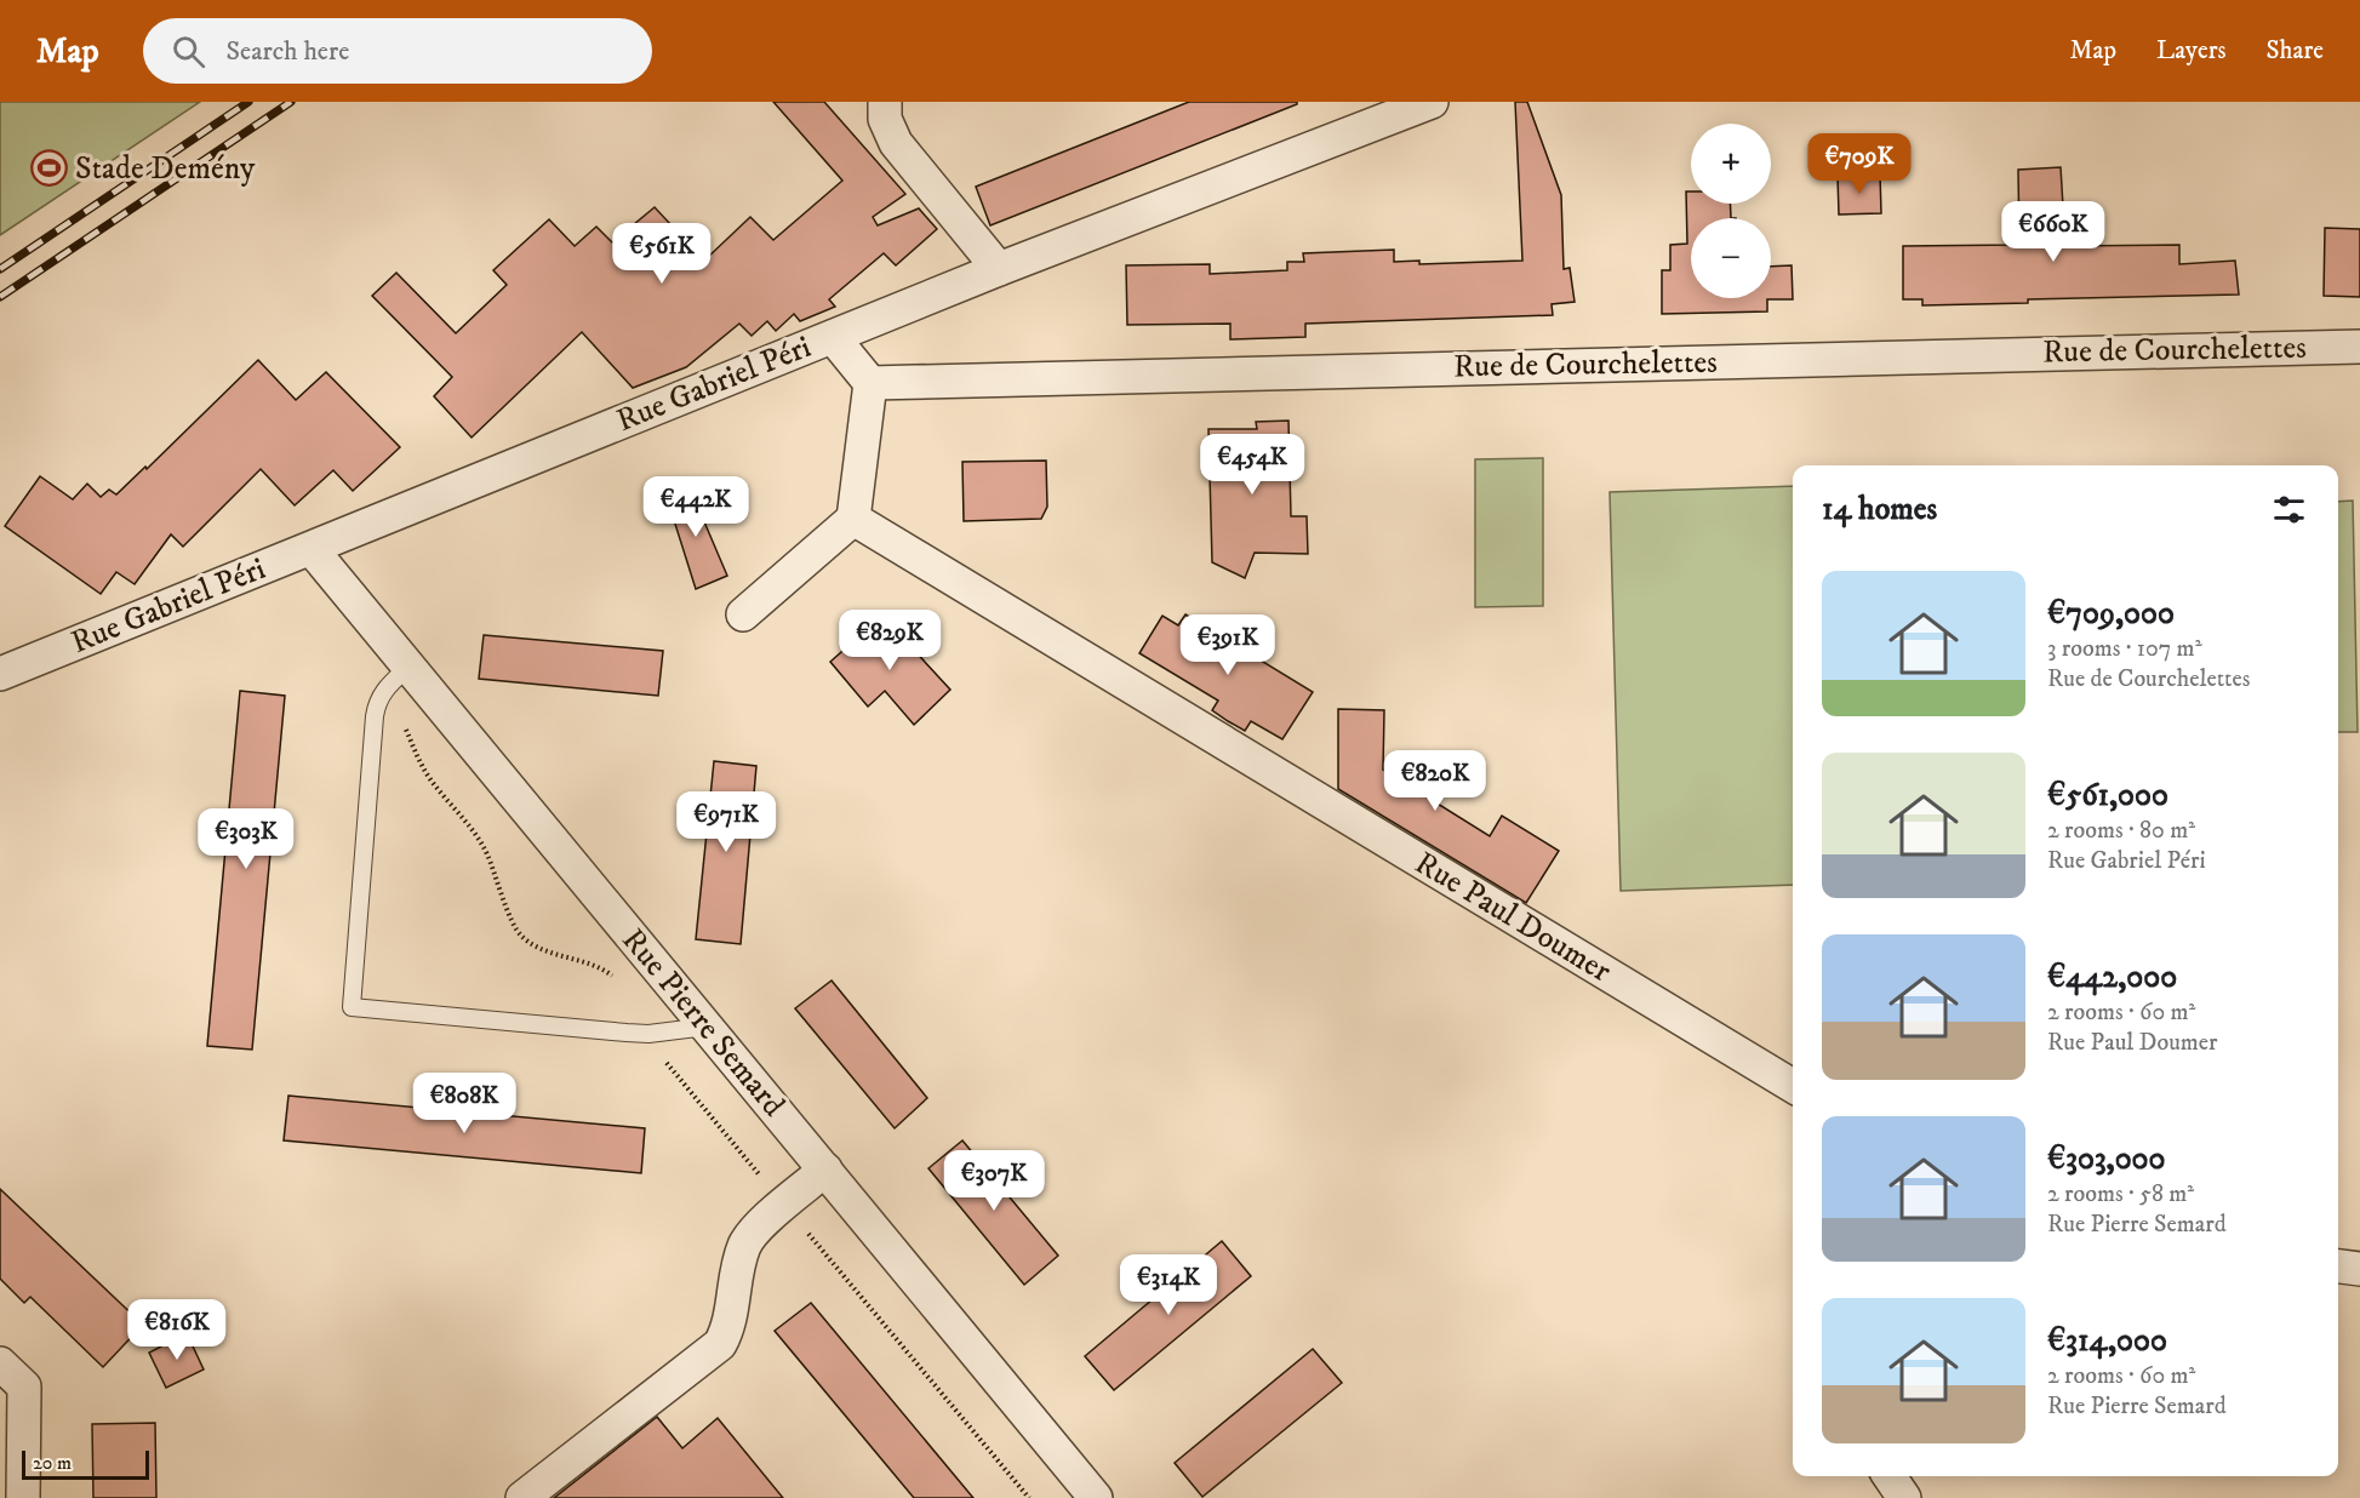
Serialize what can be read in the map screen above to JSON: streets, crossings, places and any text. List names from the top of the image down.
{
  "streets": {
    "street": [
      "Rue de Courchelettes",
      "Rue Gabriel Péri",
      "Rue Paul Doumer",
      "Rue Pierre Semard"
    ]
  },
  "crossings": [
    ["Rue Gabriel Péri", "Rue Pierre Semard"]
  ],
  "places": {
    "sports": ["Stade Demény"]
  },
  "scale_bar": "20 m",
  "page": {
    "header": "Map",
    "search": "Search here",
    "nav": ["Map", "Layers", "Share"],
    "map_buttons": ["+", "−"],
    "price": [
      "€709K",
      "€660K",
      "€561K",
      "€454K",
      "€442K",
      "€829K",
      "€391K",
      "€820K",
      "€971K",
      "€303K",
      "€808K",
      "€307K",
      "€314K",
      "€816K"
    ],
    "heading": "14 homes",
    "list": [
      {
        "name": "€709,000",
        "note": "3 rooms · 107 m² · Rue de Courchelettes"
      },
      {
        "name": "€561,000",
        "note": "2 rooms · 80 m² · Rue Gabriel Péri"
      },
      {
        "name": "€442,000",
        "note": "2 rooms · 60 m² · Rue Paul Doumer"
      },
      {
        "name": "€303,000",
        "note": "2 rooms · 58 m² · Rue Pierre Semard"
      },
      {
        "name": "€314,000",
        "note": "2 rooms · 60 m² · Rue Pierre Semard"
      }
    ],
    "scale": "20 m"
  }
}
